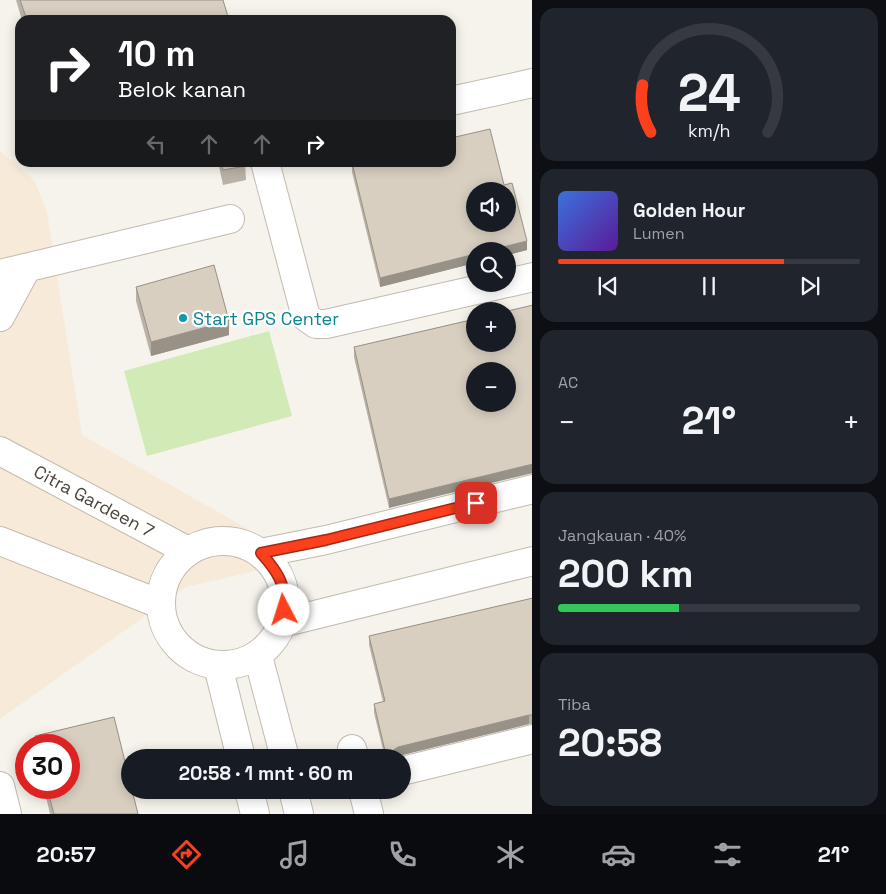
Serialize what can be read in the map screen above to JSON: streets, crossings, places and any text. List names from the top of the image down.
{
  "streets": {
    "street": ["Citra Gardeen 7"]
  },
  "places": ["Start GPS Center"],
  "page": {
    "turn": ["10 m", "Belok kanan"],
    "map_buttons": ["+", "−"],
    "song": ["Golden Hour", "Lumen"],
    "tile": [
      "AC",
      ["Jangkauan · 40%", "200 km"],
      ["Tiba", "20:58"]
    ],
    "heat": ["−", "21°", "+"],
    "limit": "30",
    "trip": "20:58 · 1 mnt · 60 m",
    "tabs": ["20:57", "21°"],
    "gauge": ["24", "km/h"]
  }
}
